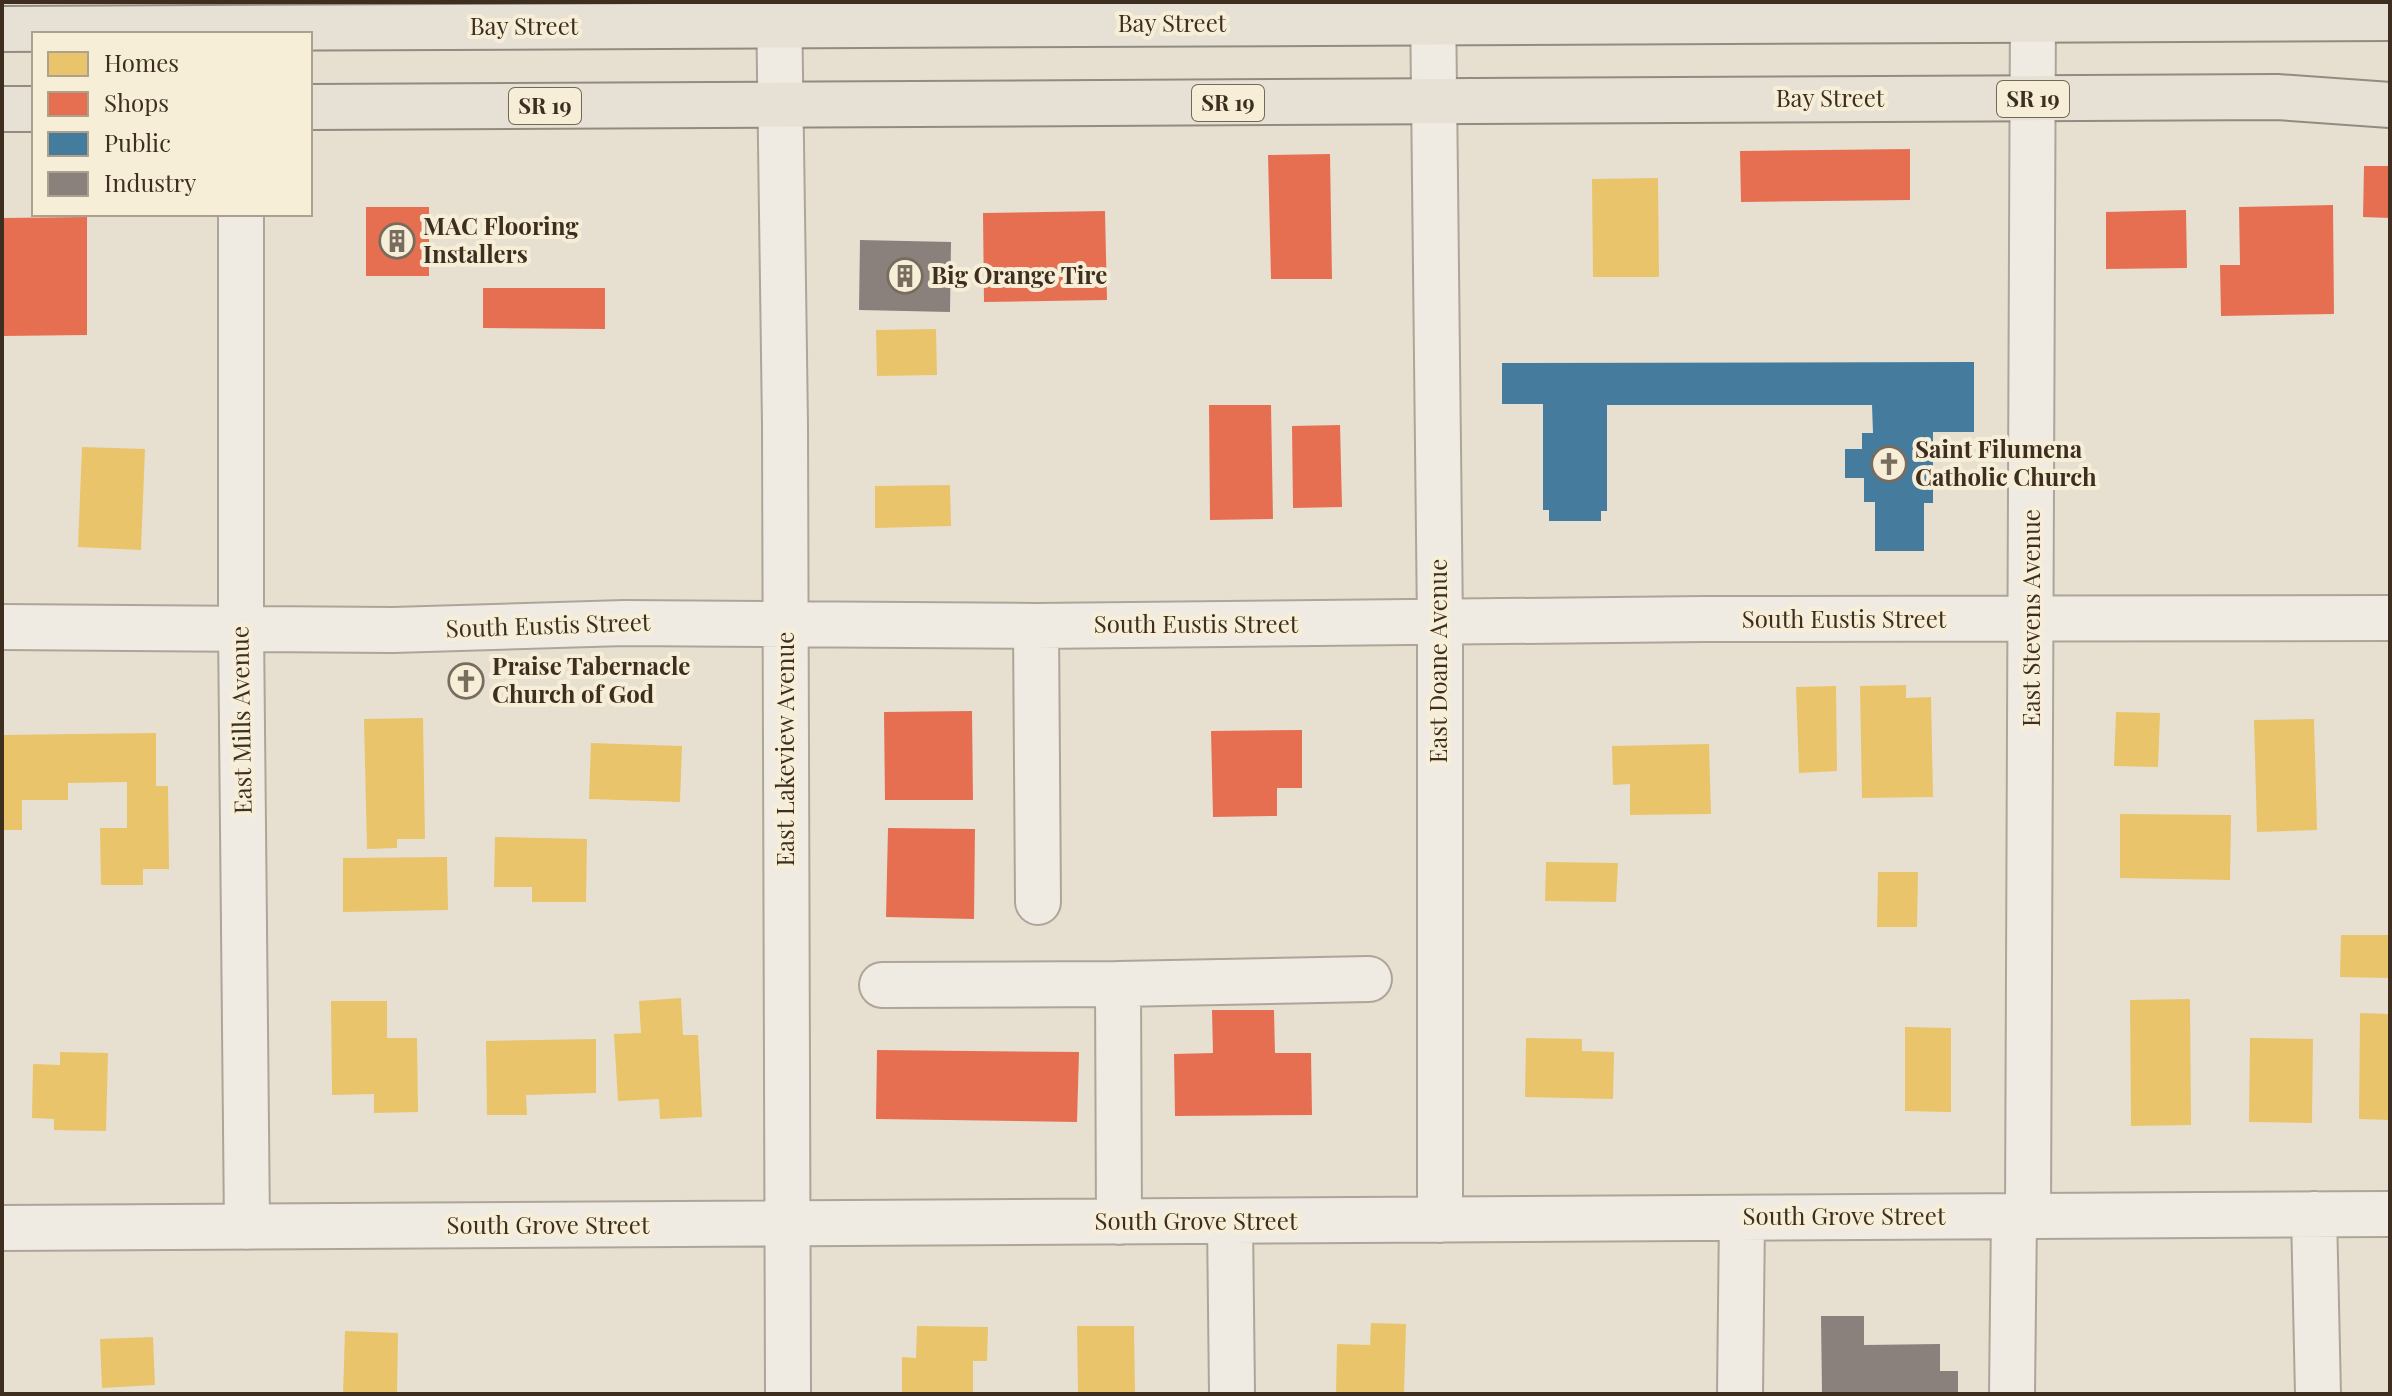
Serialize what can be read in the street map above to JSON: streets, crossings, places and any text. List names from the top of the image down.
{
  "streets": {
    "main road": ["Bay Street", "SR 19"],
    "street": [
      "East Stevens Avenue",
      "South Eustis Street",
      "East Doane Avenue",
      "East Mills Avenue",
      "East Lakeview Avenue",
      "South Grove Street"
    ]
  },
  "crossings": [
    ["Bay Street", "East Stevens Avenue"],
    ["Bay Street", "East Doane Avenue"],
    ["Bay Street", "East Lakeview Avenue"],
    ["East Stevens Avenue", "South Eustis Street"],
    ["East Stevens Avenue", "South Grove Street"],
    ["South Eustis Street", "East Doane Avenue"],
    ["South Eustis Street", "East Mills Avenue"],
    ["South Eustis Street", "East Lakeview Avenue"],
    ["East Doane Avenue", "South Grove Street"],
    ["East Mills Avenue", "South Grove Street"],
    ["East Lakeview Avenue", "South Grove Street"]
  ],
  "places": {
    "building": ["MAC Flooring Installers", "Big Orange Tire"],
    "church": ["Saint Filumena Catholic Church", "Praise Tabernacle Church of God"]
  },
  "legend": [
    "Homes",
    "Shops",
    "Public",
    "Industry"
  ]
}
